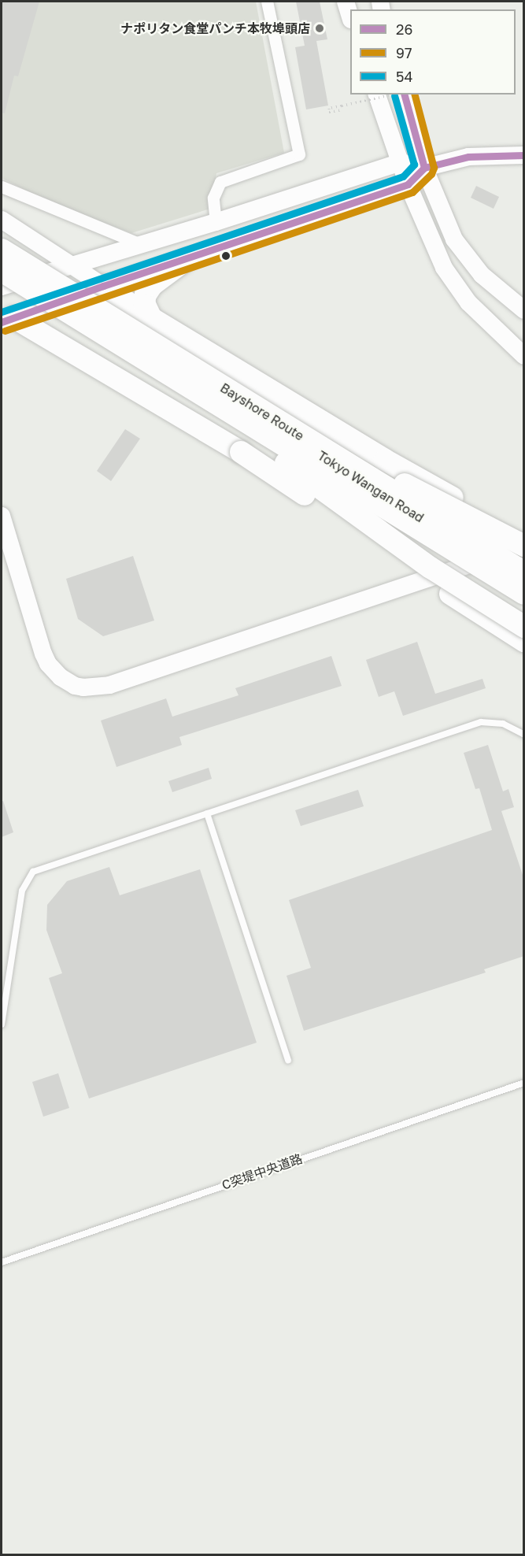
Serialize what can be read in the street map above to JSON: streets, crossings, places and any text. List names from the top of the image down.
{
  "streets": {
    "highway": ["Bayshore Route", "Tokyo Wangan Road"],
    "lane": ["C突堤中央道路"]
  },
  "places": ["ナポリタン食堂パンチ本牧埠頭店"],
  "lines": ["transit line 26", "transit line 97", "transit line 54"],
  "legend": ["26", "97", "54"]
}
